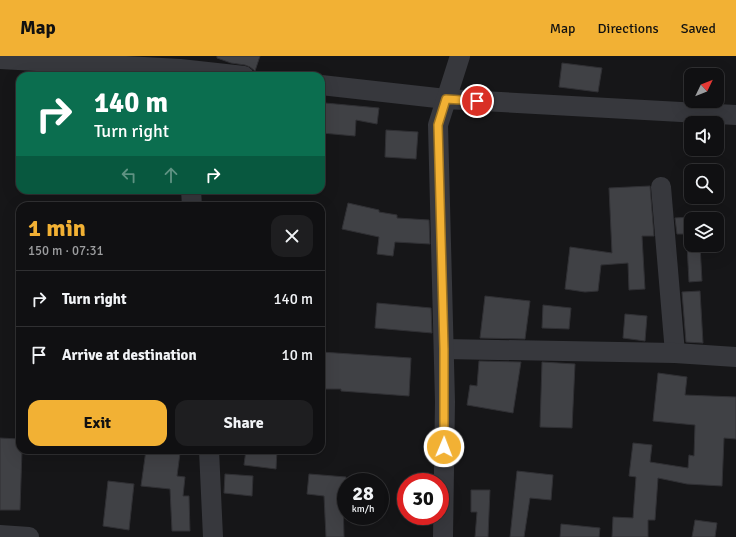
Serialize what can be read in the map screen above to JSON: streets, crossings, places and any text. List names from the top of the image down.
{
  "north": "top right",
  "page": {
    "header": "Map",
    "nav": ["Map", "Directions", "Saved"],
    "turn": ["140 m", "Turn right"],
    "heading": ["1 min", "150 m · 07:31"],
    "list": [
      {
        "name": "Turn right",
        "value": "140 m"
      },
      {
        "name": "Arrive at destination",
        "value": "10 m"
      }
    ],
    "buttons": ["Exit", "Share"],
    "speed": "28 km/h",
    "limit": "30"
  }
}
